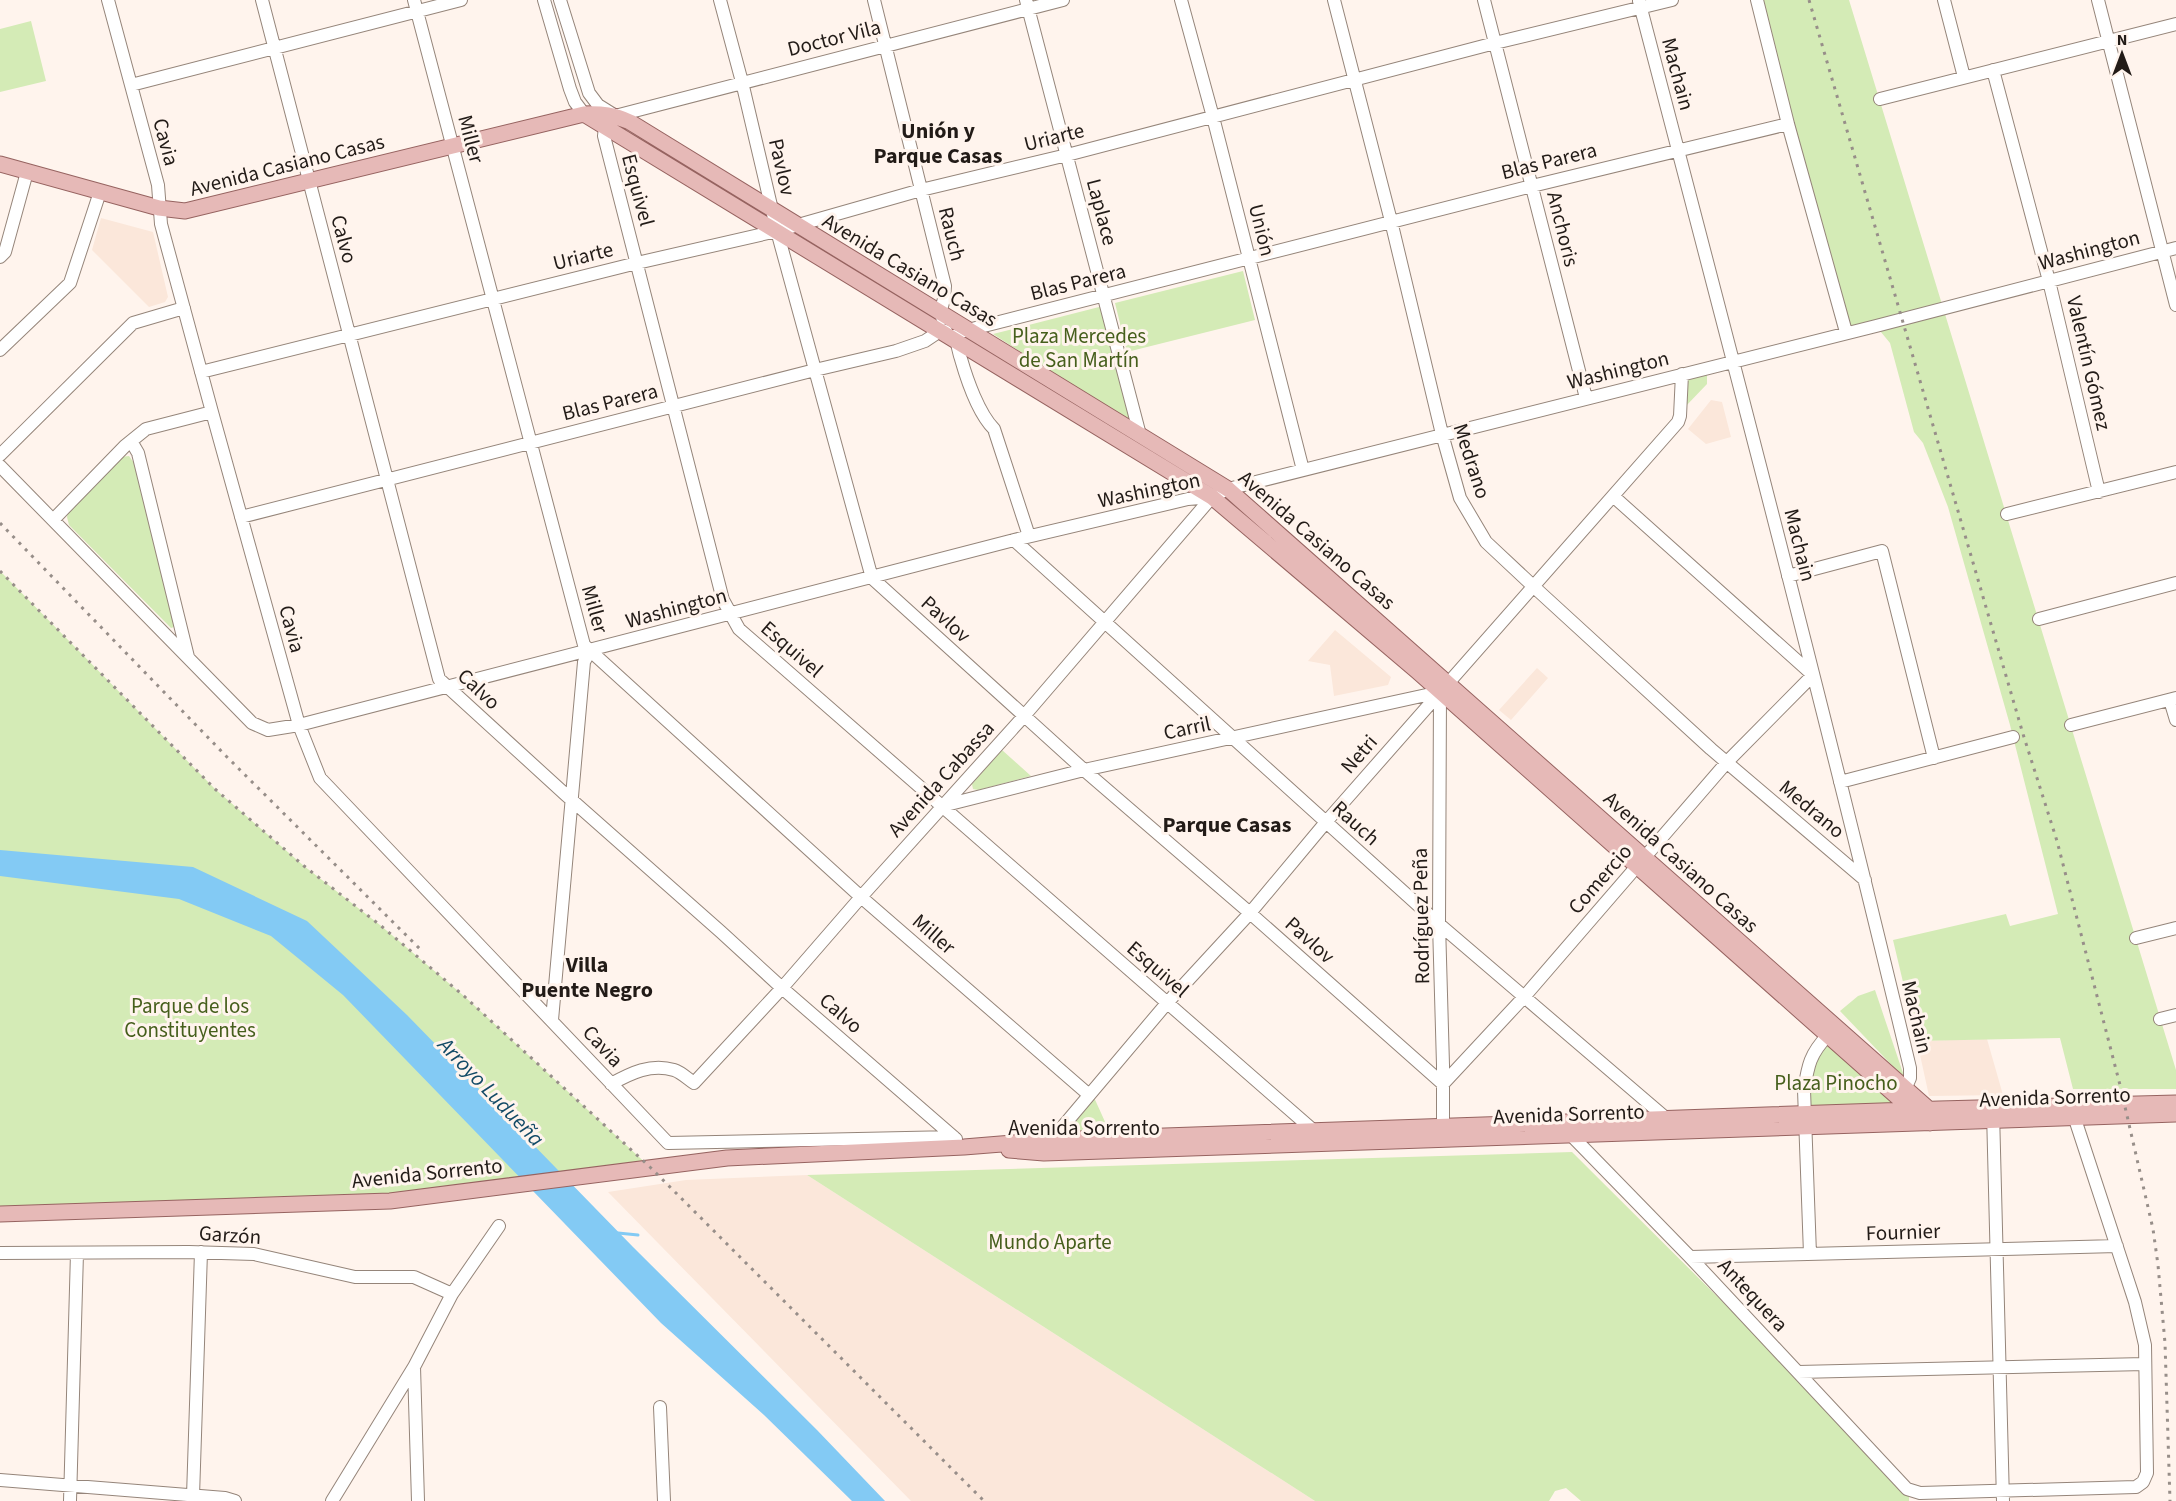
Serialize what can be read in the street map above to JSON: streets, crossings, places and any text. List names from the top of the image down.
{
  "streets": {
    "main road": ["Avenida Casiano Casas", "Avenida Sorrento"],
    "street": [
      "Doctor Vila",
      "Machain",
      "Uriarte",
      "Miller",
      "Cavia",
      "Blas Parera",
      "Pavlov",
      "Esquivel",
      "Laplace",
      "Anchoris",
      "Unión",
      "Rauch",
      "Calvo",
      "Washington",
      "Valentín Gómez",
      "Medrano",
      "Carril",
      "Netri",
      "Avenida Cabassa",
      "Comercio",
      "Rodríguez Peña",
      "Fournier",
      "Garzón",
      "Antequera"
    ]
  },
  "crossings": [
    ["Doctor Vila", "Avenida Casiano Casas"],
    ["Doctor Vila", "Pavlov"],
    ["Doctor Vila", "Esquivel"],
    ["Doctor Vila", "Laplace"],
    ["Doctor Vila", "Rauch"],
    ["Machain", "Uriarte"],
    ["Machain", "Blas Parera"],
    ["Machain", "Avenida Casiano Casas"],
    ["Machain", "Washington"],
    ["Machain", "Medrano"],
    ["Machain", "Comercio"],
    ["Uriarte", "Miller"],
    ["Uriarte", "Cavia"],
    ["Uriarte", "Avenida Casiano Casas"],
    ["Uriarte", "Pavlov"],
    ["Uriarte", "Esquivel"],
    ["Uriarte", "Laplace"],
    ["Uriarte", "Anchoris"],
    ["Uriarte", "Unión"],
    ["Uriarte", "Rauch"],
    ["Uriarte", "Calvo"],
    ["Uriarte", "Medrano"],
    ["Miller", "Blas Parera"],
    ["Miller", "Avenida Casiano Casas"],
    ["Miller", "Washington"],
    ["Miller", "Netri"],
    ["Miller", "Avenida Cabassa"],
    ["Cavia", "Blas Parera"],
    ["Cavia", "Avenida Casiano Casas"],
    ["Cavia", "Calvo"],
    ["Cavia", "Washington"],
    ["Cavia", "Avenida Cabassa"],
    ["Cavia", "Avenida Sorrento"],
    ["Blas Parera", "Avenida Casiano Casas"],
    ["Blas Parera", "Pavlov"],
    ["Blas Parera", "Esquivel"],
    ["Blas Parera", "Laplace"],
    ["Blas Parera", "Anchoris"],
    ["Blas Parera", "Unión"],
    ["Blas Parera", "Calvo"],
    ["Blas Parera", "Medrano"],
    ["Avenida Casiano Casas", "Pavlov"],
    ["Avenida Casiano Casas", "Esquivel"],
    ["Avenida Casiano Casas", "Laplace"],
    ["Avenida Casiano Casas", "Rauch"],
    ["Avenida Casiano Casas", "Calvo"],
    ["Avenida Casiano Casas", "Washington"],
    ["Avenida Casiano Casas", "Carril"],
    ["Avenida Casiano Casas", "Netri"],
    ["Avenida Casiano Casas", "Avenida Cabassa"],
    ["Avenida Casiano Casas", "Comercio"],
    ["Avenida Casiano Casas", "Rodríguez Peña"],
    ["Avenida Casiano Casas", "Avenida Sorrento"],
    ["Pavlov", "Washington"],
    ["Pavlov", "Carril"],
    ["Pavlov", "Netri"],
    ["Pavlov", "Avenida Cabassa"],
    ["Pavlov", "Comercio"],
    ["Pavlov", "Rodríguez Peña"],
    ["Esquivel", "Washington"],
    ["Esquivel", "Carril"],
    ["Esquivel", "Netri"],
    ["Esquivel", "Avenida Cabassa"],
    ["Esquivel", "Avenida Sorrento"],
    ["Anchoris", "Washington"],
    ["Unión", "Washington"],
    ["Rauch", "Washington"],
    ["Rauch", "Carril"],
    ["Rauch", "Netri"],
    ["Rauch", "Avenida Cabassa"],
    ["Rauch", "Comercio"],
    ["Rauch", "Rodríguez Peña"],
    ["Rauch", "Avenida Sorrento"],
    ["Calvo", "Washington"],
    ["Calvo", "Avenida Cabassa"],
    ["Calvo", "Avenida Sorrento"],
    ["Washington", "Valentín Gómez"],
    ["Washington", "Medrano"],
    ["Washington", "Netri"],
    ["Washington", "Avenida Cabassa"],
    ["Medrano", "Netri"],
    ["Medrano", "Comercio"],
    ["Carril", "Netri"],
    ["Carril", "Avenida Cabassa"],
    ["Carril", "Rodríguez Peña"],
    ["Netri", "Rodríguez Peña"],
    ["Netri", "Avenida Sorrento"],
    ["Comercio", "Rodríguez Peña"],
    ["Rodríguez Peña", "Avenida Sorrento"],
    ["Avenida Sorrento", "Antequera"],
    ["Fournier", "Antequera"]
  ],
  "districts": ["Unión y Parque Casas", "Parque Casas", "Villa Puente Negro"],
  "water": ["Arroyo Ludueña"],
  "parks": [
    "Plaza Mercedes de San Martín",
    "Parque de los Constituyentes",
    "Plaza Pinocho",
    "Mundo Aparte"
  ],
  "north": "top"
}
